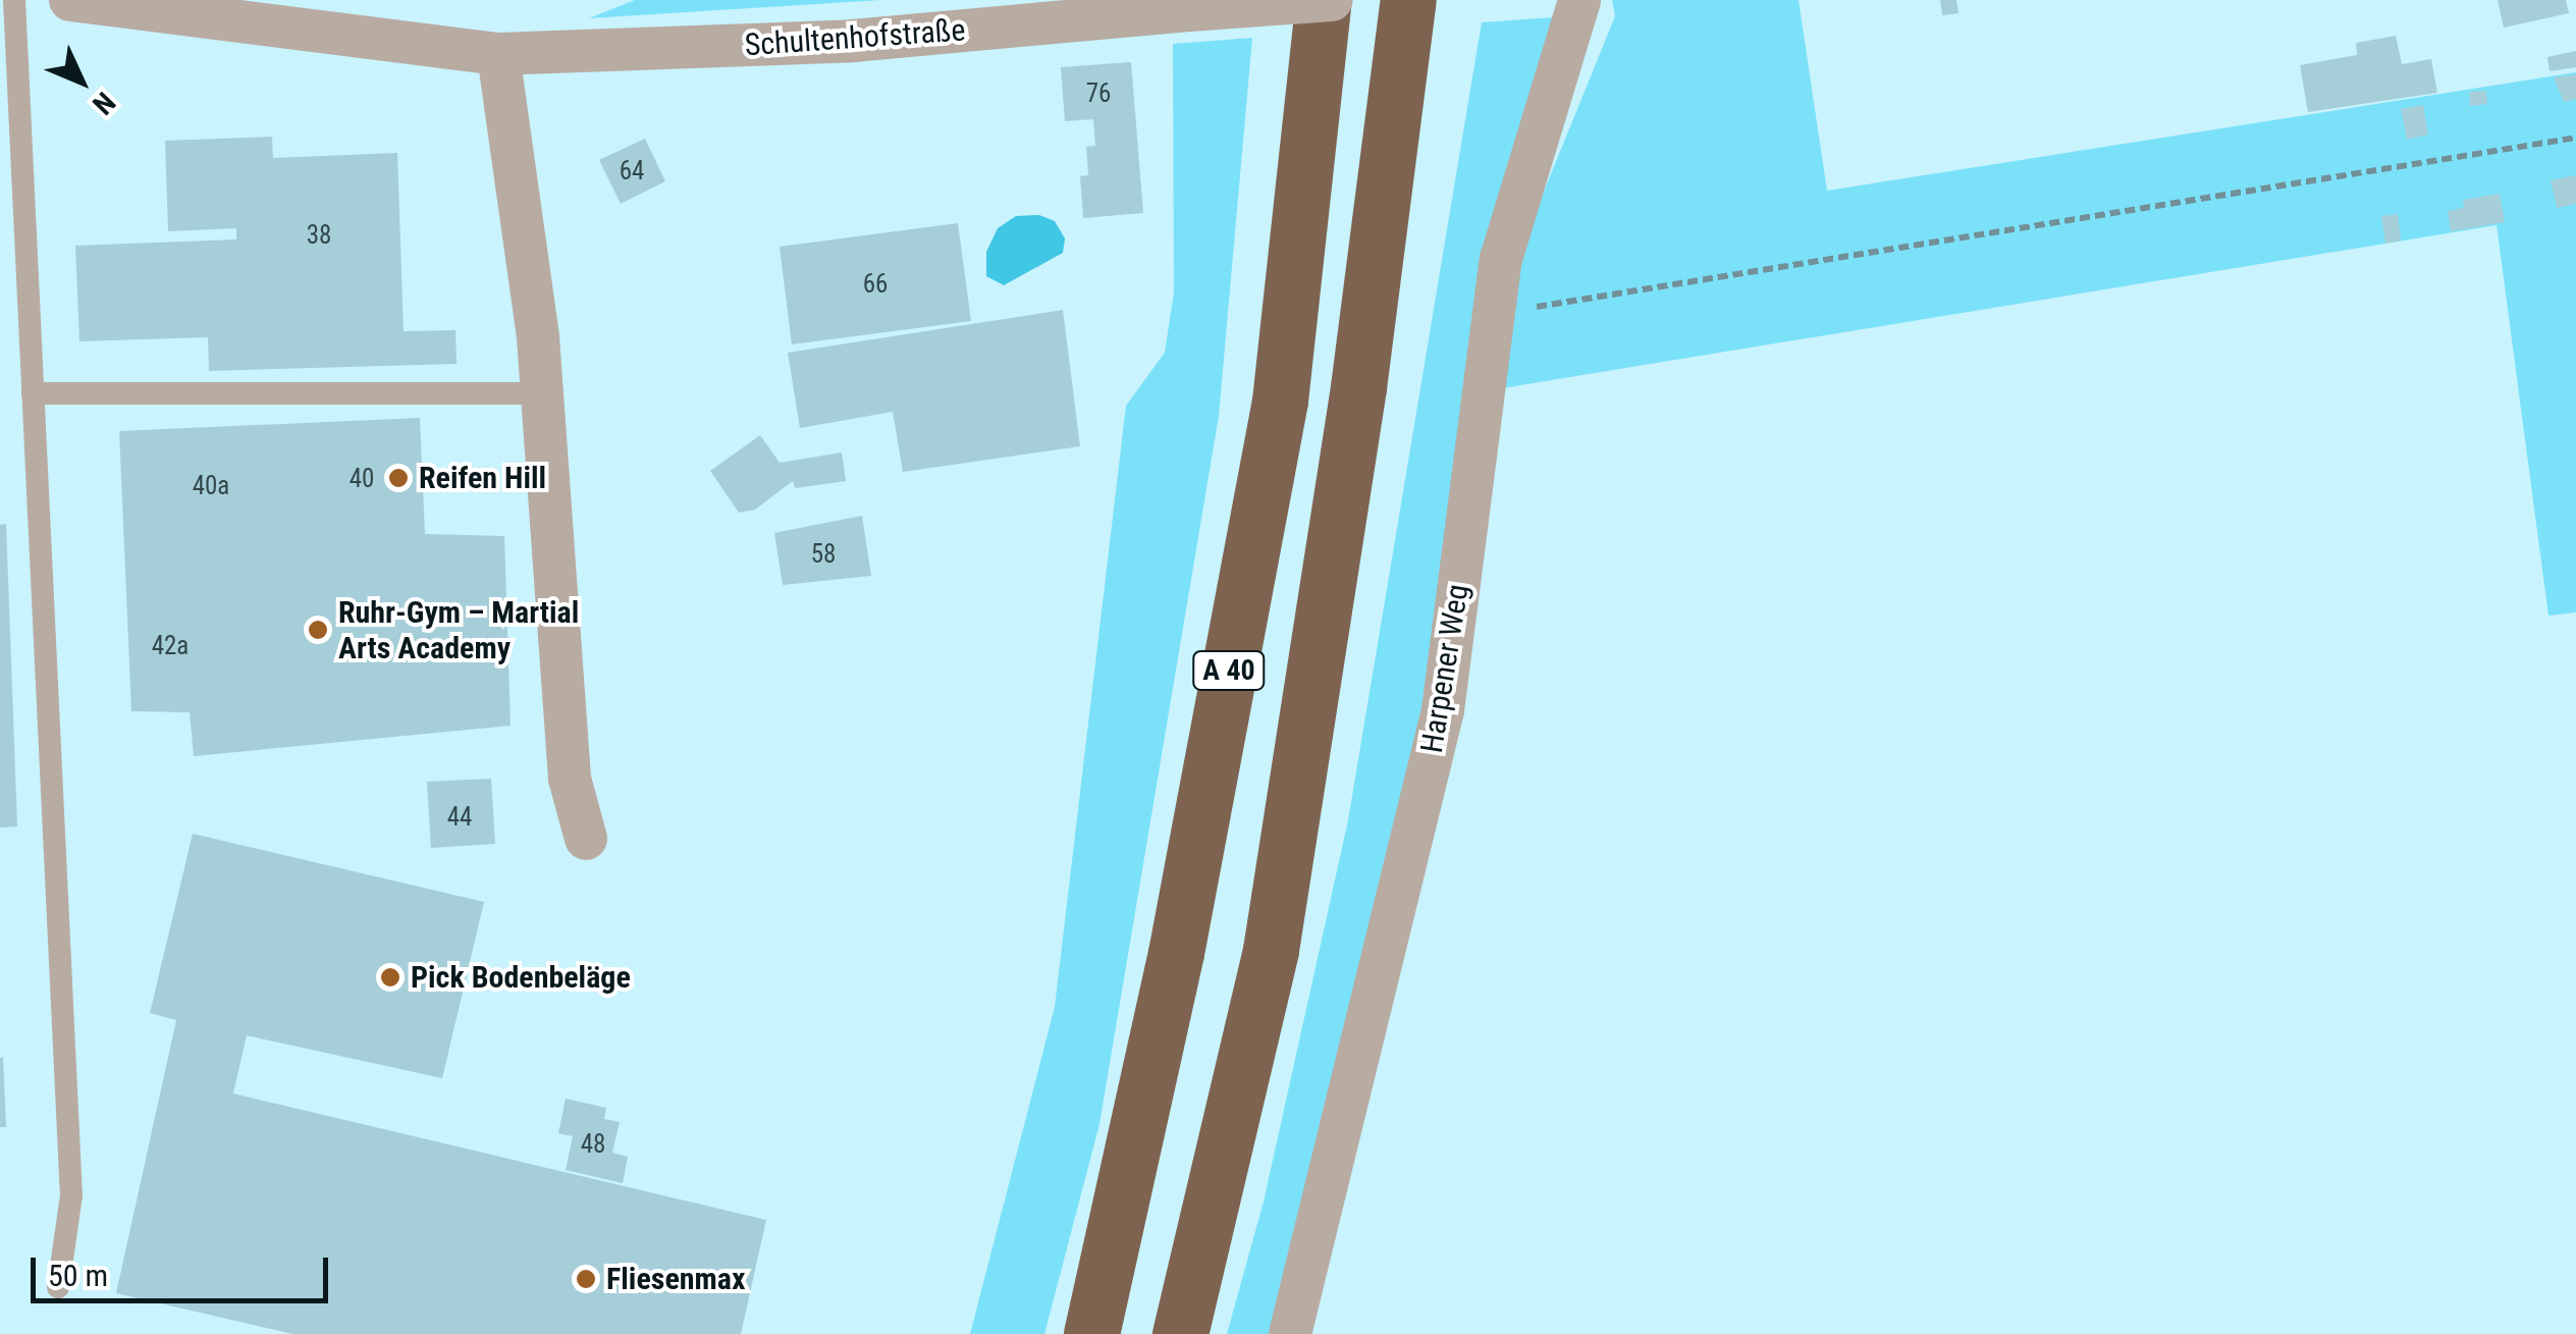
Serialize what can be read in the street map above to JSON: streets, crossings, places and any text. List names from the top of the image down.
{
  "streets": {
    "highway": ["A 40"],
    "street": ["Schultenhofstraße", "Harpener Weg"]
  },
  "places": [
    "Reifen Hill",
    "Ruhr-Gym – Martial Arts Academy",
    "Pick Bodenbeläge",
    "Fliesenmax"
  ],
  "house_numbers": [
    "76",
    "64",
    "38",
    "66",
    "40",
    "40a",
    "58",
    "42a",
    "44",
    "48"
  ],
  "scale_bar": "50 m",
  "north": "bottom right"
}
